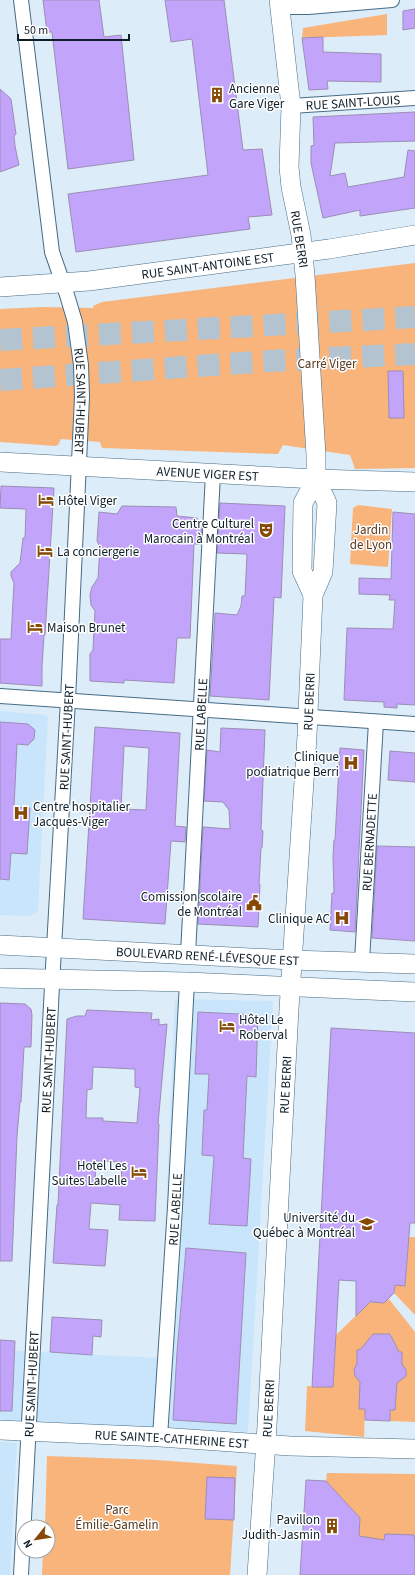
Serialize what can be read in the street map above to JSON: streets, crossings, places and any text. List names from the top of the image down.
{
  "streets": {
    "street": [
      "RUE SAINT-LOUIS",
      "RUE BERRI",
      "RUE SAINT-ANTOINE EST",
      "RUE SAINT-HUBERT",
      "AVENUE VIGER EST",
      "RUE LABELLE",
      "RUE BERNADETTE",
      "BOULEVARD RENÉ-LÉVESQUE EST",
      "RUE SAINTE-CATHERINE EST"
    ]
  },
  "crossings": [
    ["RUE SAINT-LOUIS", "RUE BERRI"],
    ["RUE BERRI", "RUE SAINT-ANTOINE EST"],
    ["RUE BERRI", "AVENUE VIGER EST"],
    ["RUE BERRI", "BOULEVARD RENÉ-LÉVESQUE EST"],
    ["RUE BERRI", "RUE SAINTE-CATHERINE EST"],
    ["RUE SAINT-ANTOINE EST", "RUE SAINT-HUBERT"],
    ["RUE SAINT-HUBERT", "AVENUE VIGER EST"],
    ["RUE SAINT-HUBERT", "BOULEVARD RENÉ-LÉVESQUE EST"],
    ["RUE SAINT-HUBERT", "RUE SAINTE-CATHERINE EST"],
    ["AVENUE VIGER EST", "RUE LABELLE"],
    ["RUE LABELLE", "BOULEVARD RENÉ-LÉVESQUE EST"],
    ["RUE LABELLE", "RUE SAINTE-CATHERINE EST"],
    ["RUE BERNADETTE", "BOULEVARD RENÉ-LÉVESQUE EST"]
  ],
  "parks": ["Carré Viger", "Jardin de Lyon", "Parc Émilie-Gamelin"],
  "places": {
    "building": ["Ancienne Gare Viger", "Pavillon Judith-Jasmin"],
    "hotel": [
      "Hôtel Viger",
      "La conciergerie",
      "Maison Brunet",
      "Hôtel Le Roberval",
      "Hotel Les Suites Labelle"
    ],
    "theatre": ["Centre Culturel Marocain à Montréal"],
    "hospital": ["Clinique podiatrique Berri", "Centre hospitalier Jacques-Viger", "Clinique AC"],
    "public building": ["Comission scolaire de Montréal"],
    "school or university": ["Université du Québec à Montréal"]
  },
  "scale_bar": "50 m",
  "north": "bottom left"
}
